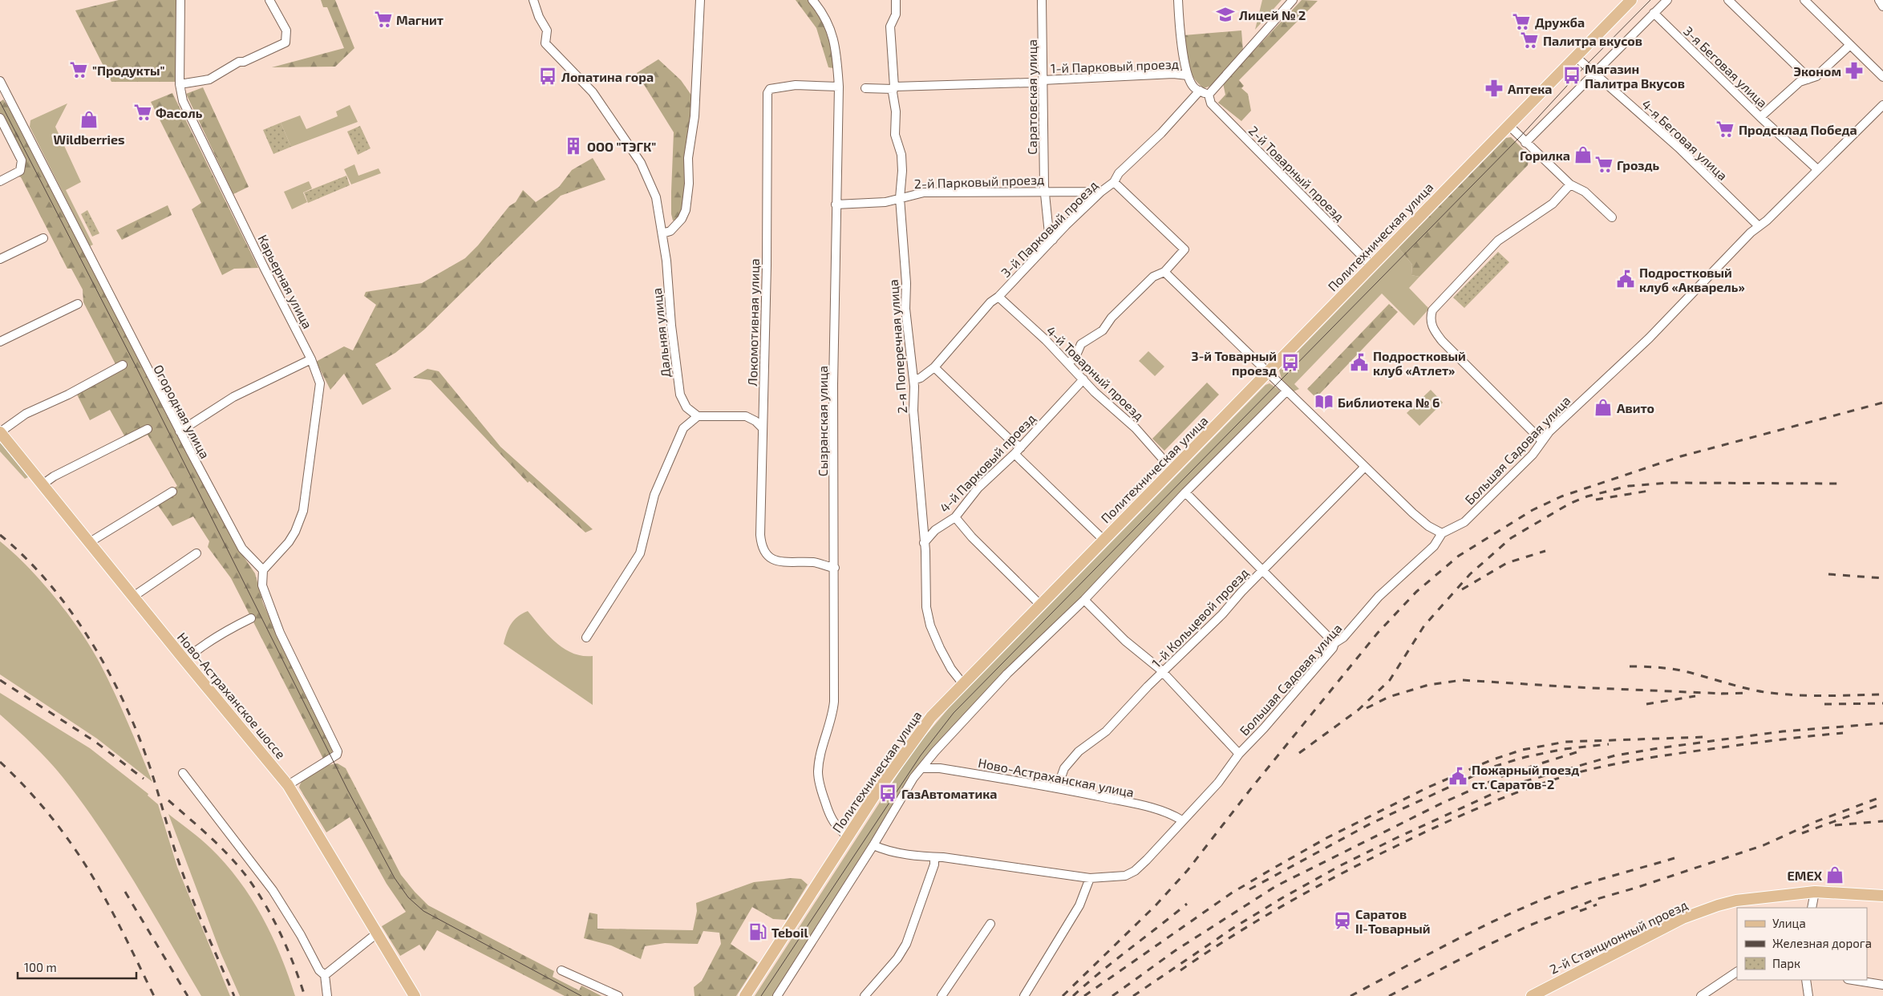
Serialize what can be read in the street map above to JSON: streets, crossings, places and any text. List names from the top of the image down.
{
  "streets": {
    "main road": ["Политехническая улица", "Ново-Астраханское шоссе", "2-й Станционный проезд"],
    "street": [
      "1-й Парковый проезд",
      "3-я Беговая улица",
      "Саратовская улица",
      "4-я Беговая улица",
      "2-й Товарный проезд",
      "2-й Парковый проезд",
      "3-й Парковый проезд",
      "Карьерная улица",
      "Локомотивная улица",
      "Дальняя улица",
      "2-я Поперечная улица",
      "4-й Товарный проезд",
      "Огородная улица",
      "Сызранская улица",
      "Большая Садовая улица",
      "4-й Парковый проезд",
      "1-й Кольцевой проезд",
      "Ново-Астраханская улица"
    ]
  },
  "crossings": [
    ["1-й Парковый проезд", "Саратовская улица"],
    ["1-й Парковый проезд", "2-я Поперечная улица"],
    ["3-я Беговая улица", "Большая Садовая улица"],
    ["Саратовская улица", "2-й Парковый проезд"],
    ["Саратовская улица", "3-й Парковый проезд"],
    ["4-я Беговая улица", "Политехническая улица"],
    ["4-я Беговая улица", "Большая Садовая улица"],
    ["2-й Товарный проезд", "Политехническая улица"],
    ["2-й Парковый проезд", "3-й Парковый проезд"],
    ["2-й Парковый проезд", "2-я Поперечная улица"],
    ["2-й Парковый проезд", "Сызранская улица"],
    ["3-й Парковый проезд", "2-я Поперечная улица"],
    ["3-й Парковый проезд", "4-й Товарный проезд"],
    ["Политехническая улица", "2-я Поперечная улица"],
    ["Политехническая улица", "4-й Товарный проезд"],
    ["Политехническая улица", "Сызранская улица"],
    ["Карьерная улица", "Огородная улица"],
    ["Локомотивная улица", "Сызранская улица"],
    ["2-я Поперечная улица", "4-й Парковый проезд"],
    ["4-й Товарный проезд", "4-й Парковый проезд"],
    ["Большая Садовая улица", "Ново-Астраханская улица"],
    ["1-й Кольцевой проезд", "Ново-Астраханская улица"]
  ],
  "places": {
    "school or university": ["Лицей № 2"],
    "supermarket": [
      "Магнит",
      "Дружба",
      "Палитра вкусов",
      "\"Продукты\"",
      "Фасоль",
      "Продсклад Победа",
      "Гроздь"
    ],
    "pharmacy": ["Эконом", "Аптека"],
    "bus stop": [
      "Магазин Палитра Вкусов",
      "Лопатина гора",
      "3-й Товарный проезд",
      "ГазАвтоматика"
    ],
    "shop": [
      "Wildberries",
      "Горилка",
      "Авито",
      "EMEX"
    ],
    "building": ["ООО \"ТЭГК\""],
    "public building": ["Подростковый клуб «Акварель»", "Подростковый клуб «Атлет»", "Пожарный поезд ст. Саратов-2"],
    "library": ["Библиотека № 6"],
    "station": ["Саратов II-Товарный"],
    "fuel station": ["Teboil"]
  },
  "legend": ["Улица", "Железная дорога", "Парк"],
  "scale_bar": "100 m"
}
